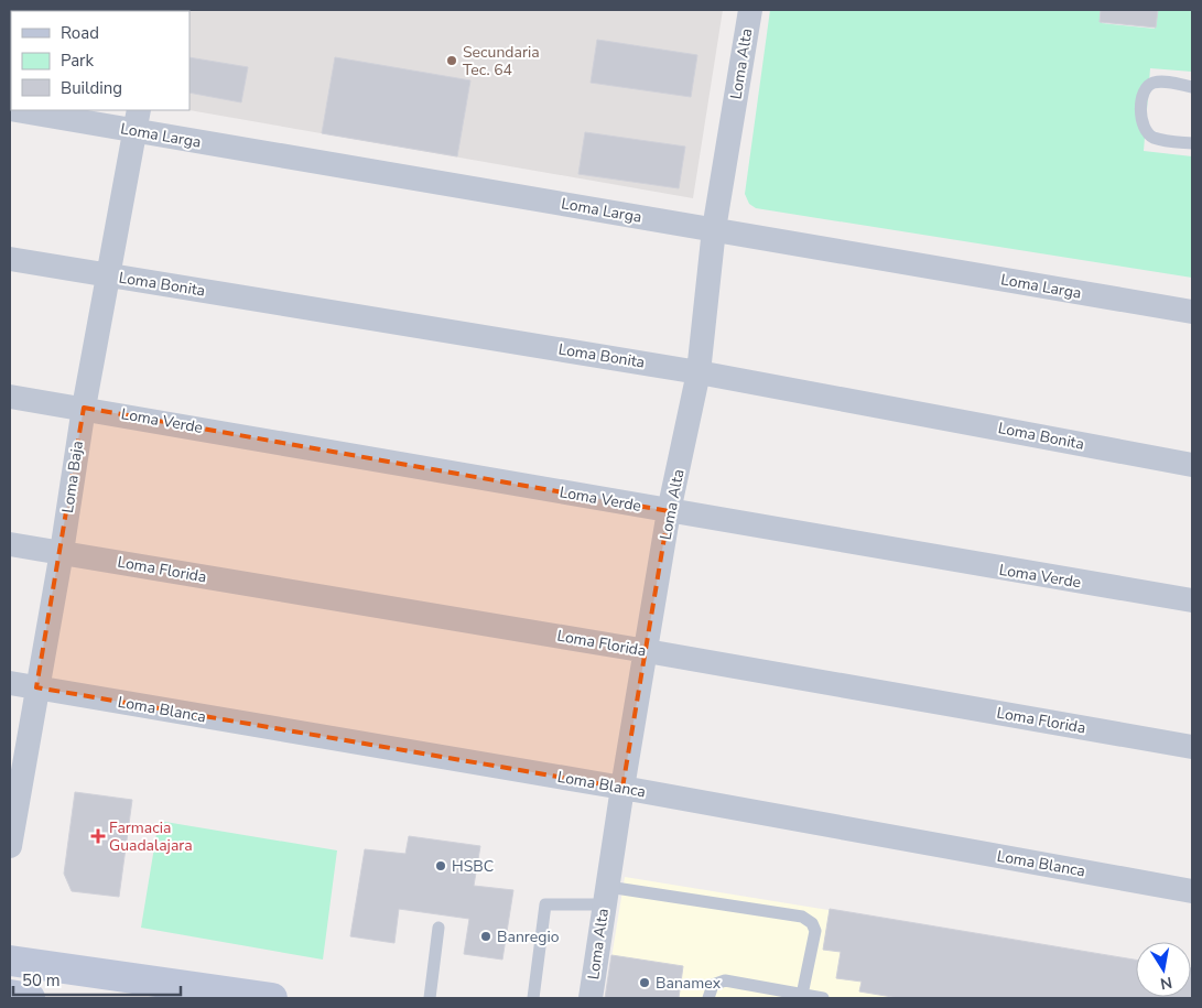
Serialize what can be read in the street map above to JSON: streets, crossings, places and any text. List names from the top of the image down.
{
  "streets": {
    "street": [
      "Loma Alta",
      "Loma Larga",
      "Loma Bonita",
      "Loma Verde",
      "Loma Baja",
      "Loma Florida",
      "Loma Blanca"
    ]
  },
  "crossings": [
    ["Loma Alta", "Loma Larga"],
    ["Loma Alta", "Loma Bonita"],
    ["Loma Alta", "Loma Verde"],
    ["Loma Alta", "Loma Florida"],
    ["Loma Alta", "Loma Blanca"],
    ["Loma Larga", "Loma Baja"],
    ["Loma Bonita", "Loma Baja"],
    ["Loma Verde", "Loma Baja"],
    ["Loma Baja", "Loma Florida"],
    ["Loma Baja", "Loma Blanca"]
  ],
  "places": {
    "other": [
      "Secundaria Tec. 64",
      "HSBC",
      "Banregio",
      "Banamex"
    ],
    "health": ["Farmacia Guadalajara"]
  },
  "legend": ["Road", "Park", "Building"],
  "scale_bar": "50 m",
  "north": "bottom"
}
